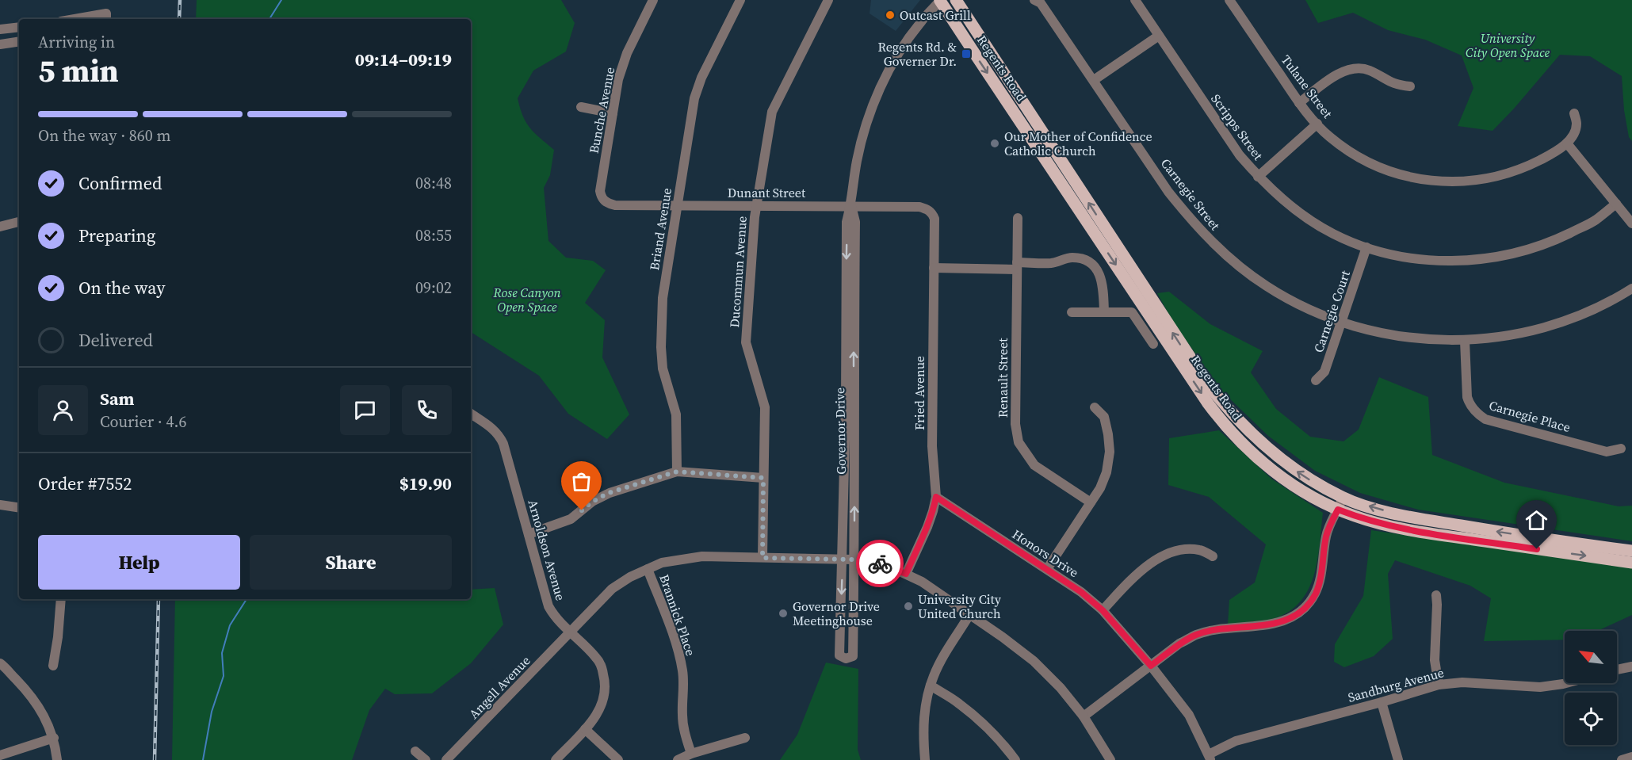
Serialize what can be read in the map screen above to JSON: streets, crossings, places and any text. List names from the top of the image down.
{
  "streets": {
    "main road": ["Regents Road"],
    "street": [
      "Tulane Street",
      "Bunche Avenue",
      "Scripps Street",
      "Dunant Street",
      "Carnegie Street",
      "Briand Avenue",
      "Ducommun Avenue",
      "Carnegie Court",
      "Renault Street",
      "Fried Avenue",
      "Carnegie Place",
      "Governor Drive",
      "Arnoldson Avenue",
      "Honors Drive",
      "Brannick Place",
      "Sandburg Avenue",
      "Angell Avenue"
    ]
  },
  "crossings": [
    ["Regents Road", "Governor Drive"],
    ["Bunche Avenue", "Dunant Street"],
    ["Scripps Street", "Carnegie Court"],
    ["Dunant Street", "Briand Avenue"],
    ["Dunant Street", "Ducommun Avenue"],
    ["Dunant Street", "Fried Avenue"],
    ["Dunant Street", "Governor Drive"],
    ["Carnegie Street", "Carnegie Court"],
    ["Carnegie Street", "Carnegie Place"],
    ["Ducommun Avenue", "Angell Avenue"],
    ["Fried Avenue", "Honors Drive"],
    ["Fried Avenue", "Angell Avenue"],
    ["Governor Drive", "Angell Avenue"],
    ["Arnoldson Avenue", "Angell Avenue"],
    ["Honors Drive", "Sandburg Avenue"],
    ["Brannick Place", "Angell Avenue"]
  ],
  "parks": ["University City Open Space", "Rose Canyon Open Space"],
  "places": {
    "other": [
      "Outcast Grill",
      "Our Mother of Confidence Catholic Church",
      "University City United Church",
      "Governor Drive Meetinghouse"
    ],
    "transit": ["Regents Rd. & Governer Dr."]
  },
  "north": "top left",
  "page": {
    "heading": ["5 min", "Arriving in", "09:14–09:19"],
    "panel": [
      "Sam",
      "Courier · 4.6",
      "Order #7552",
      "$19.90"
    ],
    "bar": "On the way · 860 m",
    "list": [
      ["Confirmed", "08:48"],
      ["Preparing", "08:55"],
      ["On the way", "09:02"],
      "Delivered"
    ],
    "buttons": ["Help", "Share"]
  }
}
